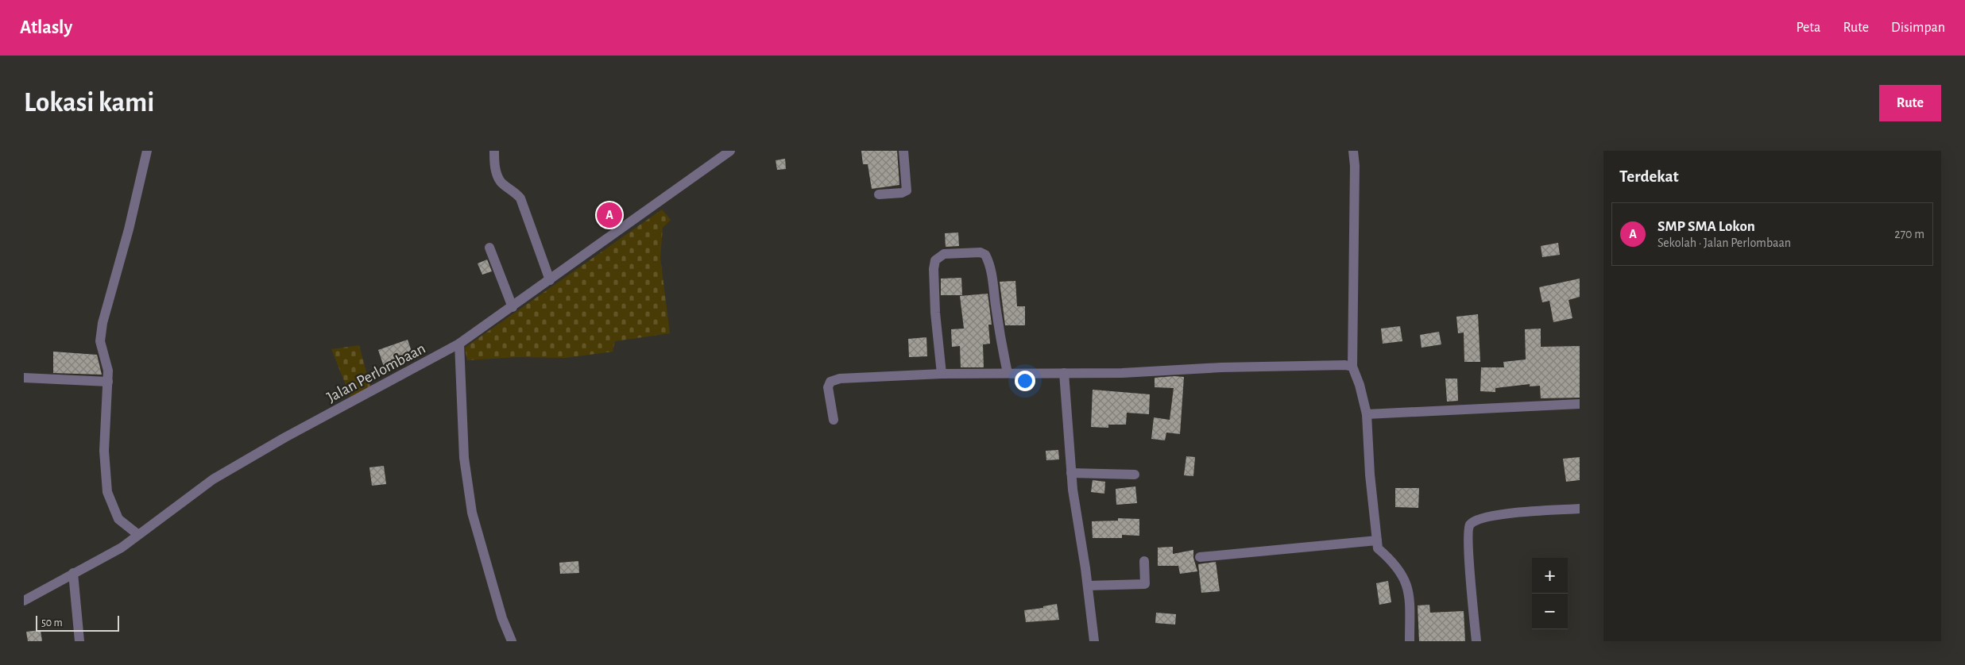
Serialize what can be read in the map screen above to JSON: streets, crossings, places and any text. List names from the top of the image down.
{
  "streets": {
    "street": ["Jalan Perlombaan"]
  },
  "scale_bar": "50 m",
  "page": {
    "header": "Atlasly",
    "nav": ["Peta", "Rute", "Disimpan"],
    "buttons": "Rute",
    "title": "Lokasi kami",
    "heading": "Terdekat",
    "pins": "A",
    "list": [
      {
        "mark": "A",
        "name": "SMP SMA Lokon",
        "note": "Sekolah · Jalan Perlombaan",
        "value": "270 m"
      }
    ],
    "map_buttons": ["+", "−"],
    "scale": "50 m"
  }
}
